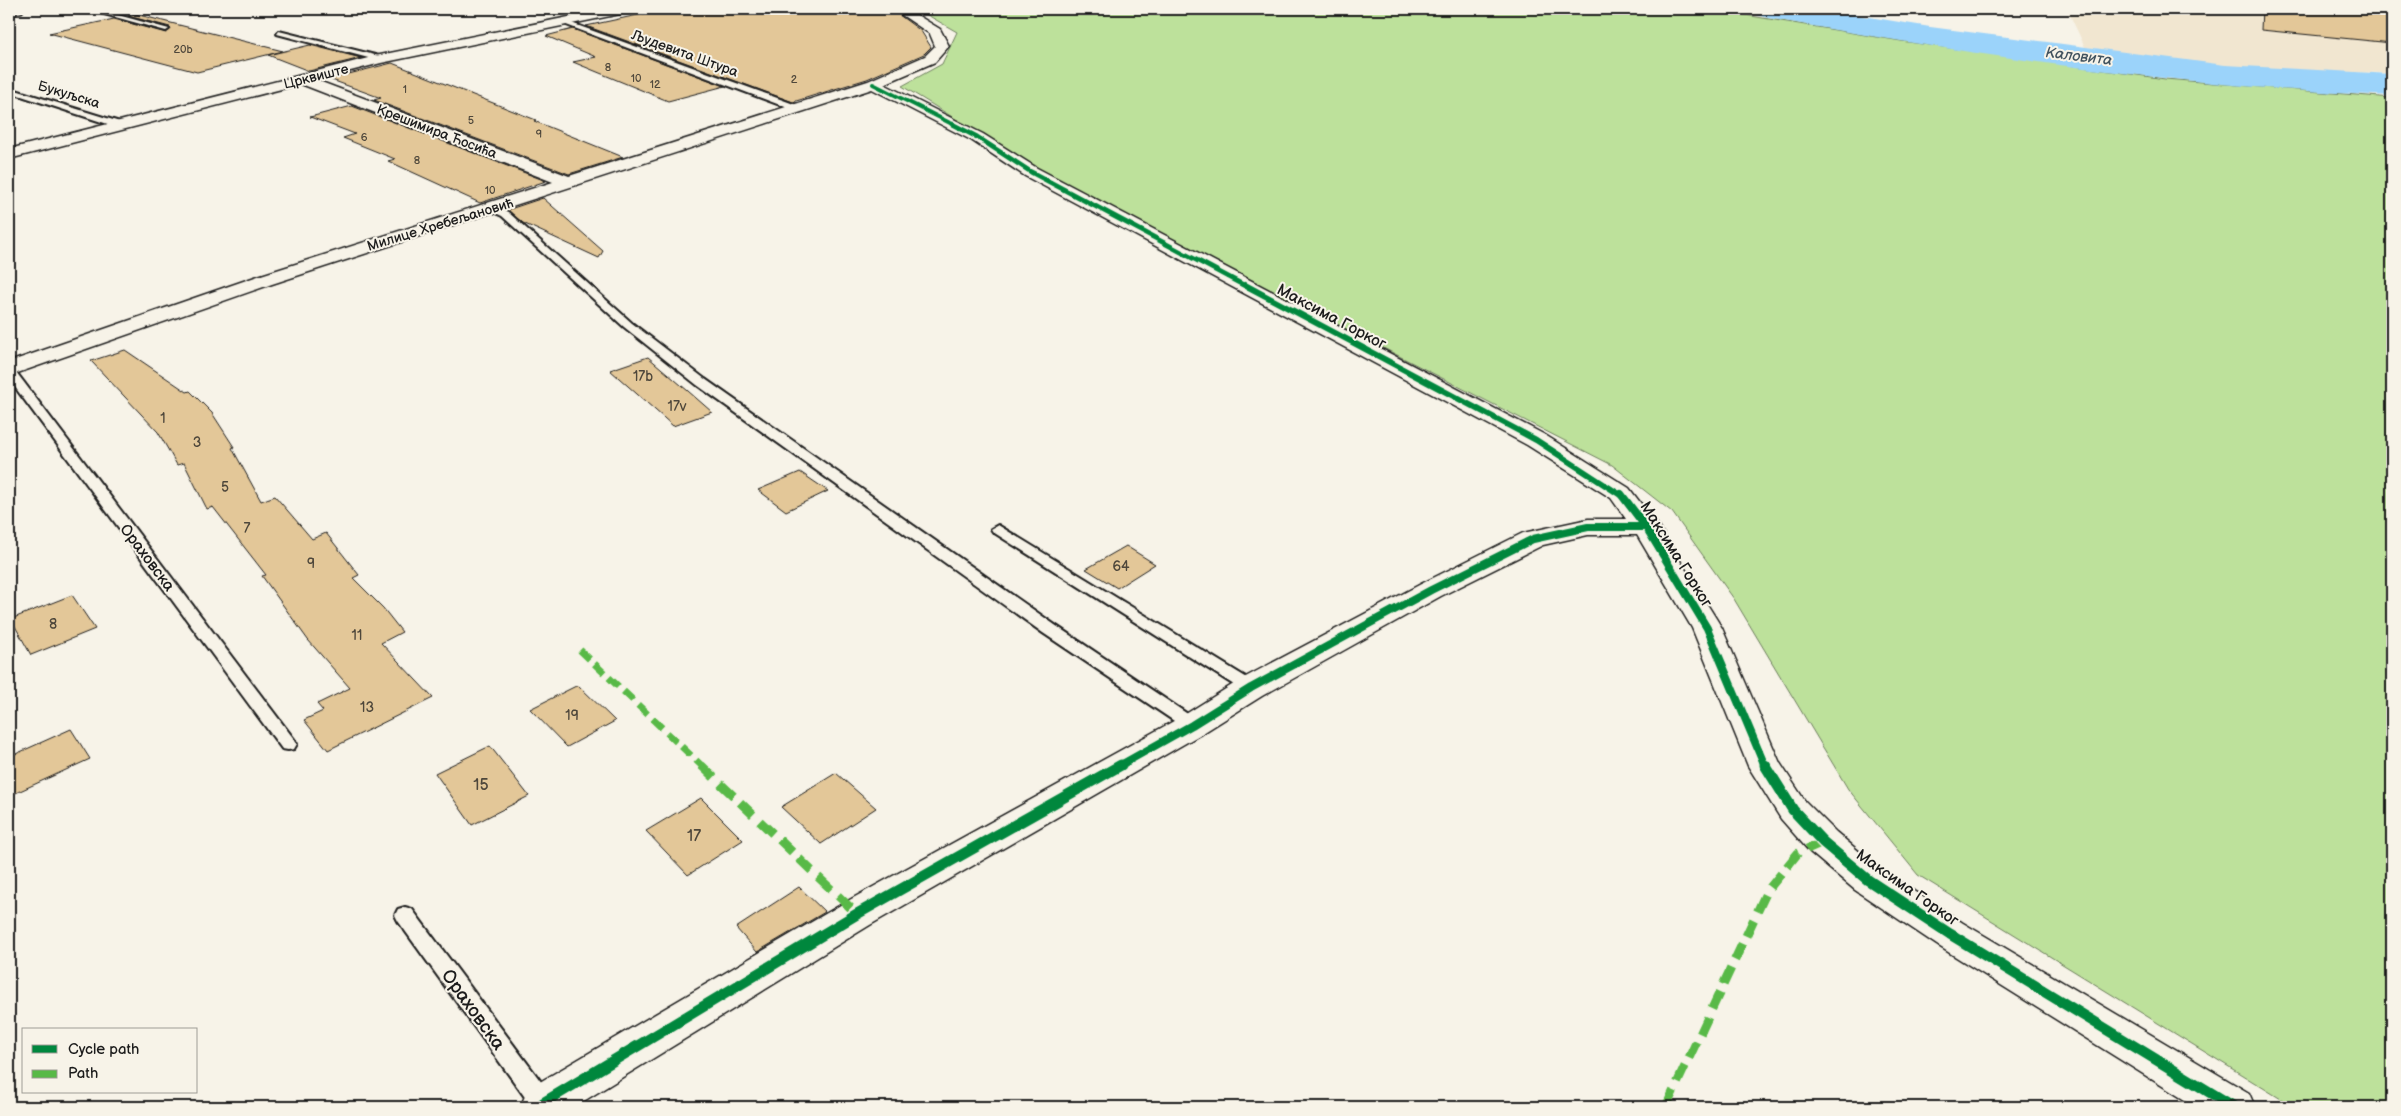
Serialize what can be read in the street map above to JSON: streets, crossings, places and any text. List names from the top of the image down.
{
  "streets": {
    "street": [
      "Црквиште",
      "Крешимира Ћосића",
      "Милице Хребељановић",
      "Максима Горког"
    ],
    "lane": ["Људевита Штура", "Букуљска", "Ораховска"]
  },
  "crossings": [
    ["Људевита Штура", "Црквиште"],
    ["Људевита Штура", "Милице Хребељановић"],
    ["Црквиште", "Букуљска"],
    ["Црквиште", "Крешимира Ћосића"],
    ["Крешимира Ћосића", "Милице Хребељановић"],
    ["Милице Хребељановић", "Максима Горког"],
    ["Милице Хребељановић", "Ораховска"]
  ],
  "water": ["Каловита"],
  "house_numbers": [
    "20b",
    "8",
    "10",
    "2",
    "12",
    "1",
    "5",
    "9",
    "6",
    "8",
    "10",
    "17b",
    "17v",
    "1",
    "3",
    "5",
    "7",
    "9",
    "64",
    "8",
    "11",
    "13",
    "19",
    "15",
    "17"
  ],
  "legend": ["Cycle path", "Path"]
}
